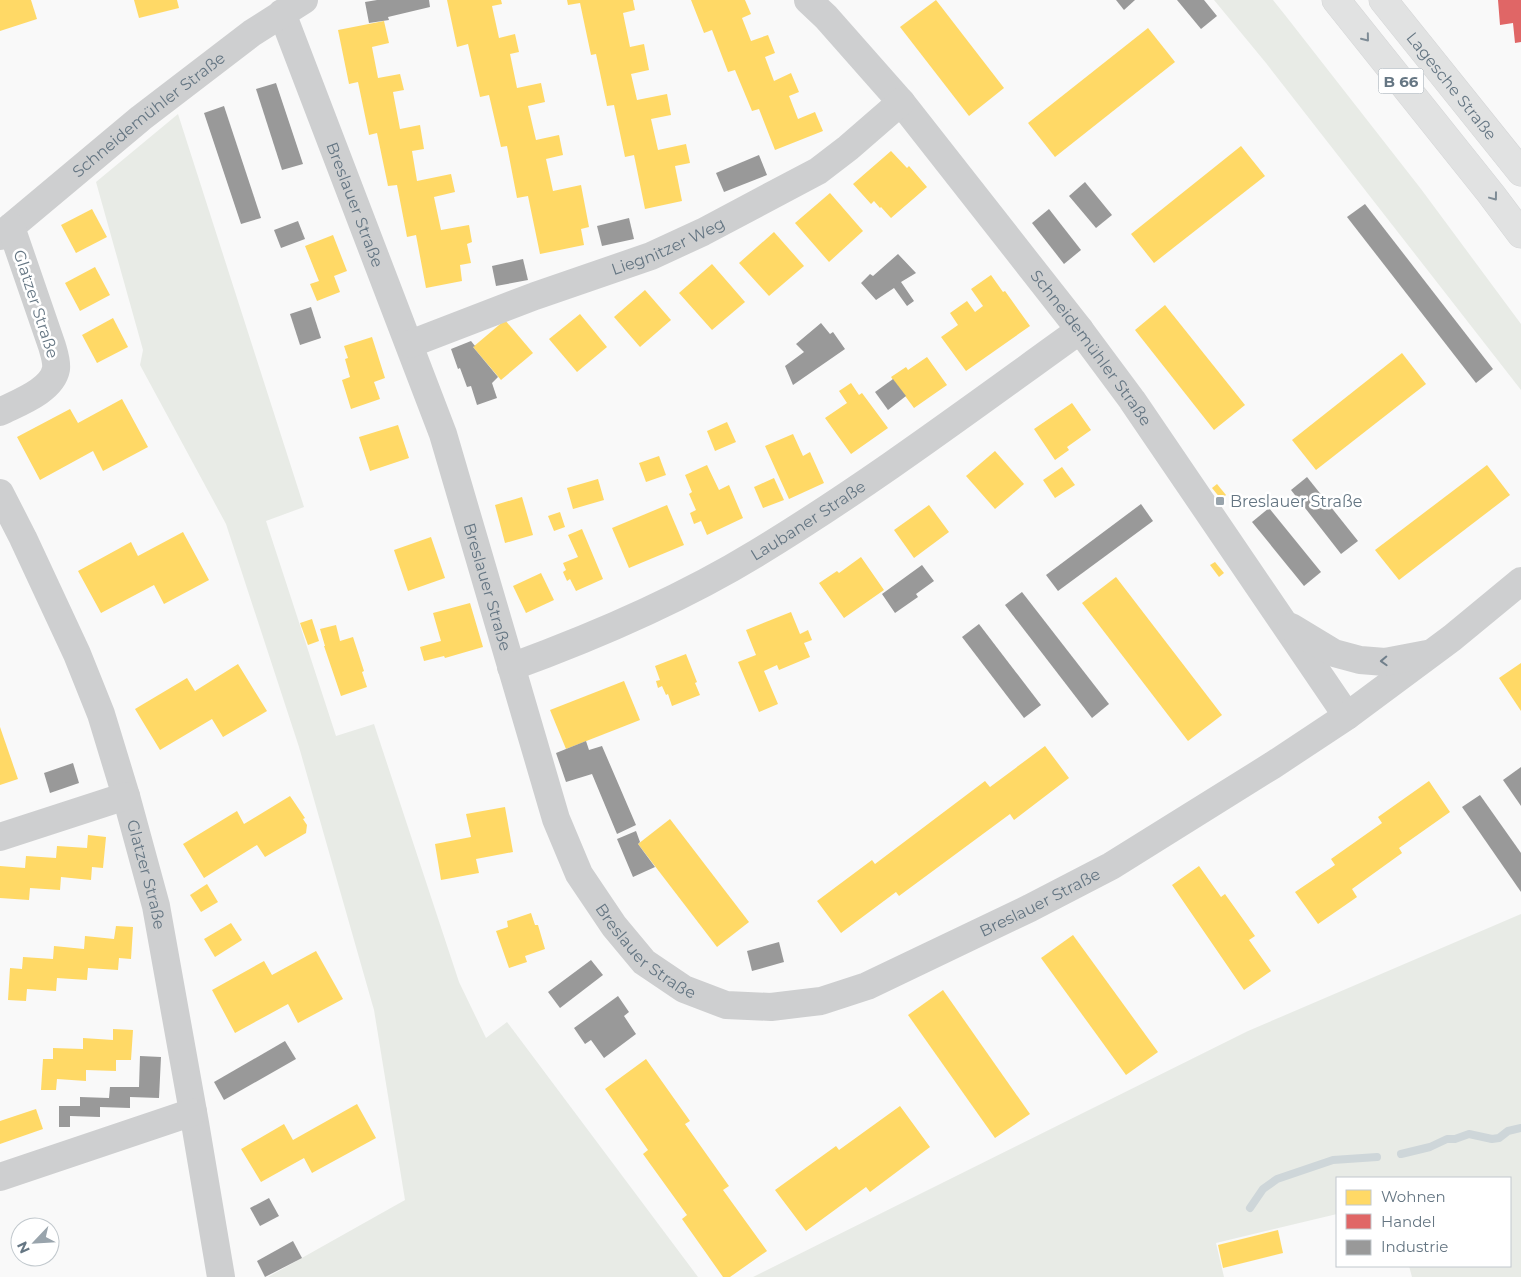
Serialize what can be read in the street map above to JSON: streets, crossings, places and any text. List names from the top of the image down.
{
  "streets": {
    "main road": ["B 66", "Lagesche Straße"],
    "street": [
      "Schneidemühler Straße",
      "Breslauer Straße",
      "Liegnitzer Weg",
      "Glatzer Straße",
      "Laubaner Straße"
    ]
  },
  "crossings": [
    ["Schneidemühler Straße", "Breslauer Straße"],
    ["Schneidemühler Straße", "Liegnitzer Weg"],
    ["Schneidemühler Straße", "Glatzer Straße"],
    ["Schneidemühler Straße", "Laubaner Straße"],
    ["Breslauer Straße", "Liegnitzer Weg"],
    ["Breslauer Straße", "Laubaner Straße"]
  ],
  "places": {
    "transit": ["Breslauer Straße"]
  },
  "legend": ["Wohnen", "Handel", "Industrie"],
  "north": "bottom left"
}
